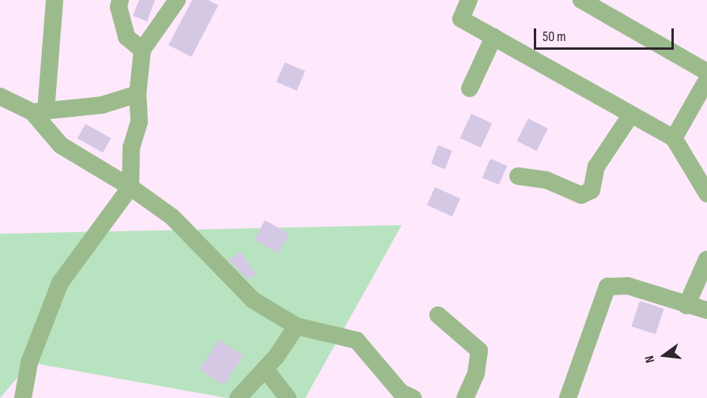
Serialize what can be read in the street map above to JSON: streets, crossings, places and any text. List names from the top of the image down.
{
  "scale_bar": "50 m",
  "north": "left"
}
